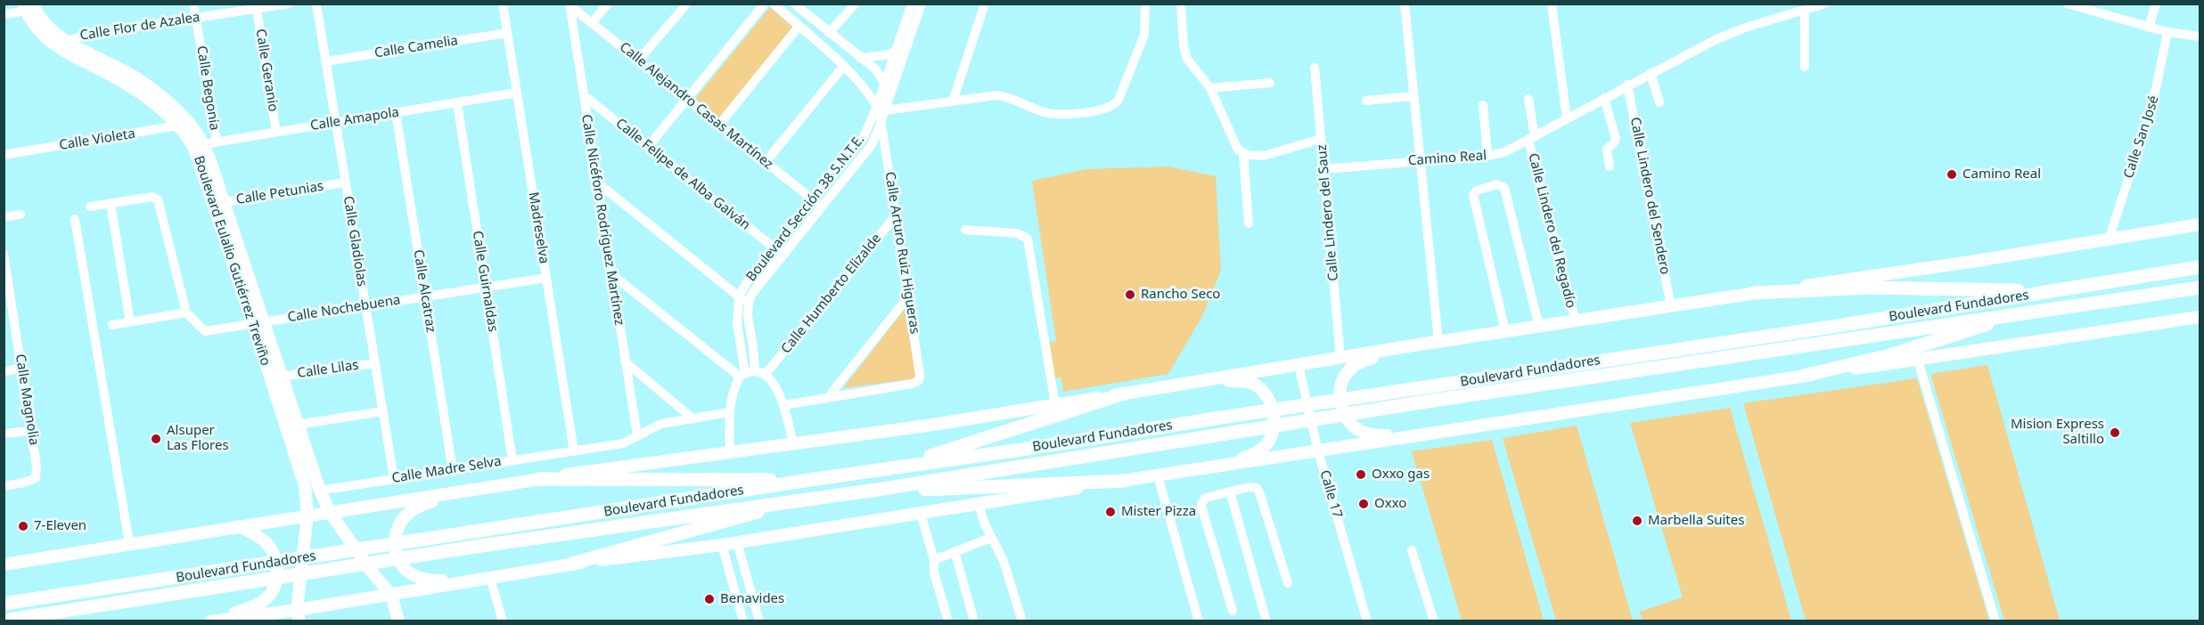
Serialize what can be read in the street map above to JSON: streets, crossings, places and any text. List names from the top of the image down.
{
  "streets": {
    "highway": ["Boulevard Fundadores"],
    "main road": ["Boulevard Eulalio Gutiérrez Treviño"],
    "street": [
      "Calle Flor de Azalea",
      "Calle Camelia",
      "Calle Geranio",
      "Calle Begonia",
      "Calle Alejandro Casas Martínez",
      "Calle Amapola",
      "Calle San José",
      "Calle Violeta",
      "Camino Real",
      "Calle Felipe de Alba Galván",
      "Calle Petunias",
      "Calle Lindero del Sendero",
      "Boulevard Sección 38 S.N.T.E.",
      "Calle Lindero del Sauz",
      "Calle Nicéforo Rodríguez Martínez",
      "Madreselva",
      "Calle Lindero del Regadío",
      "Calle Gladiolas",
      "Calle Arturo Ruiz Higueras",
      "Calle Guirnaldas",
      "Calle Alcatraz",
      "Calle Humberto Elizalde",
      "Calle Nochebuena",
      "Calle Lilas",
      "Calle Magnolia",
      "Calle Madre Selva",
      "Calle 17"
    ]
  },
  "crossings": [
    ["Calle Flor de Azalea", "Calle Geranio"],
    ["Calle Flor de Azalea", "Calle Begonia"],
    ["Calle Flor de Azalea", "Boulevard Eulalio Gutiérrez Treviño"],
    ["Calle Camelia", "Madreselva"],
    ["Calle Camelia", "Calle Gladiolas"],
    ["Calle Geranio", "Calle Amapola"],
    ["Calle Begonia", "Calle Amapola"],
    ["Calle Alejandro Casas Martínez", "Boulevard Sección 38 S.N.T.E."],
    ["Calle Alejandro Casas Martínez", "Calle Nicéforo Rodríguez Martínez"],
    ["Calle Amapola", "Madreselva"],
    ["Calle Amapola", "Calle Gladiolas"],
    ["Calle Amapola", "Boulevard Eulalio Gutiérrez Treviño"],
    ["Calle Amapola", "Calle Guirnaldas"],
    ["Calle Amapola", "Calle Alcatraz"],
    ["Calle Violeta", "Boulevard Eulalio Gutiérrez Treviño"],
    ["Camino Real", "Calle Lindero del Sendero"],
    ["Camino Real", "Calle Lindero del Sauz"],
    ["Camino Real", "Calle Lindero del Regadío"],
    ["Calle Felipe de Alba Galván", "Boulevard Sección 38 S.N.T.E."],
    ["Calle Felipe de Alba Galván", "Calle Nicéforo Rodríguez Martínez"],
    ["Calle Petunias", "Calle Gladiolas"],
    ["Calle Petunias", "Boulevard Eulalio Gutiérrez Treviño"],
    ["Boulevard Sección 38 S.N.T.E.", "Calle Arturo Ruiz Higueras"],
    ["Boulevard Sección 38 S.N.T.E.", "Calle Madre Selva"],
    ["Calle Nicéforo Rodríguez Martínez", "Calle Madre Selva"],
    ["Madreselva", "Calle Nochebuena"],
    ["Madreselva", "Calle Madre Selva"],
    ["Calle Gladiolas", "Calle Nochebuena"],
    ["Calle Gladiolas", "Calle Lilas"],
    ["Calle Gladiolas", "Calle Madre Selva"],
    ["Calle Arturo Ruiz Higueras", "Calle Humberto Elizalde"],
    ["Boulevard Eulalio Gutiérrez Treviño", "Calle Nochebuena"],
    ["Boulevard Eulalio Gutiérrez Treviño", "Calle Lilas"],
    ["Boulevard Eulalio Gutiérrez Treviño", "Calle Madre Selva"],
    ["Calle Guirnaldas", "Calle Nochebuena"],
    ["Calle Guirnaldas", "Calle Madre Selva"],
    ["Calle Alcatraz", "Calle Nochebuena"],
    ["Calle Alcatraz", "Calle Madre Selva"]
  ],
  "places": [
    "Camino Real",
    "Rancho Seco",
    "Mision Express Saltillo",
    "Alsuper Las Flores",
    "Oxxo gas",
    "Oxxo",
    "Mister Pizza",
    "Marbella Suites",
    "7-Eleven",
    "Benavides"
  ]
}
